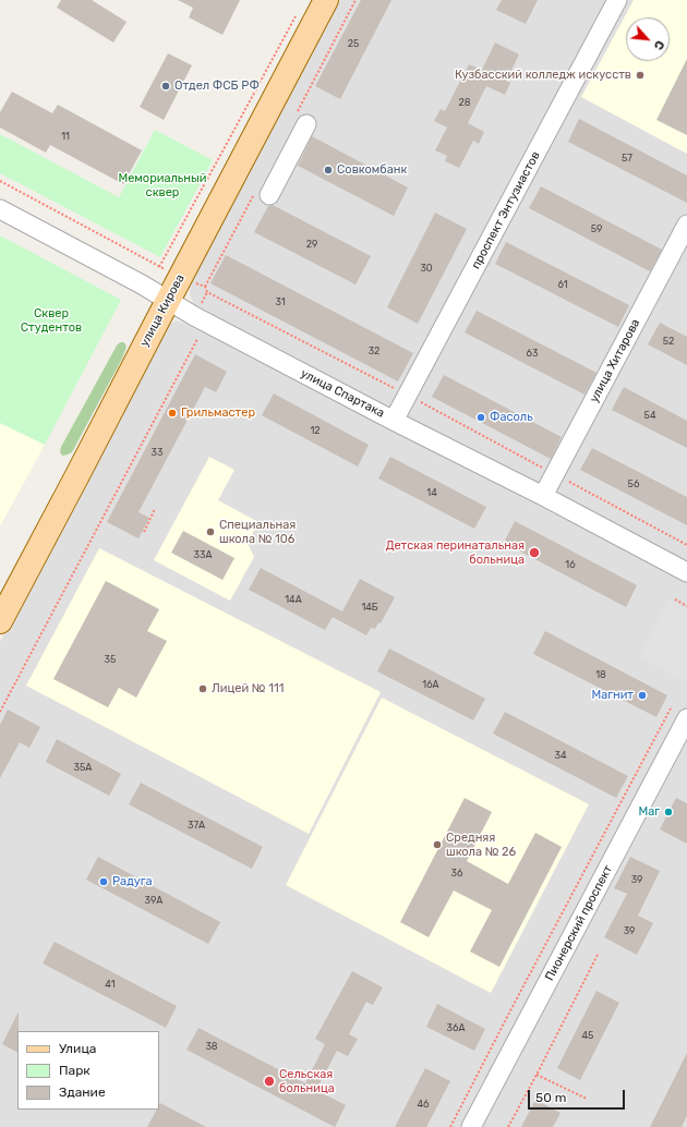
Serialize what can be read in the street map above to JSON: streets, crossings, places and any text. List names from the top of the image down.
{
  "streets": {
    "main road": ["улица Кирова"],
    "street": [
      "проспект Энтузиастов",
      "улица Хитарова",
      "улица Спартака",
      "Пионерский проспект"
    ]
  },
  "crossings": [
    ["проспект Энтузиастов", "улица Спартака"],
    ["улица Кирова", "улица Спартака"],
    ["улица Хитарова", "улица Спартака"]
  ],
  "parks": ["Мемориальный сквер", "Сквер Студентов"],
  "places": [
    "Кузбасский колледж искусств",
    "Отдел ФСБ РФ",
    "Совкомбанк",
    "Грильмастер",
    "Фасоль",
    "Специальная школа № 106",
    "Детская перинатальная больница",
    "Лицей № 111",
    "Магнит",
    "Маг",
    "Средняя школа № 26",
    "Радуга",
    "Сельская больница"
  ],
  "house_numbers": [
    "25",
    "28",
    "11",
    "57",
    "59",
    "29",
    "30",
    "61",
    "31",
    "52",
    "32",
    "63",
    "54",
    "12",
    "33",
    "56",
    "14",
    "33А",
    "16",
    "14А",
    "14Б",
    "35",
    "18",
    "16А",
    "34",
    "35А",
    "37А",
    "36",
    "39",
    "39А",
    "39",
    "41",
    "36А",
    "45",
    "38",
    "46"
  ],
  "legend": ["Улица", "Парк", "Здание"],
  "scale_bar": "50 m",
  "north": "bottom right"
}
